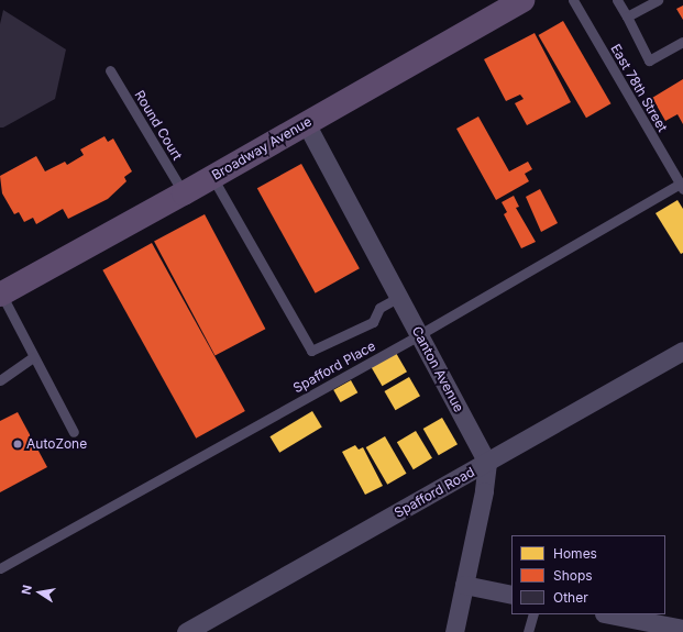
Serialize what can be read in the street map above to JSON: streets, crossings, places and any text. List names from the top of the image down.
{
  "streets": {
    "main road": ["Broadway Avenue"],
    "street": ["Canton Avenue", "Spafford Road"],
    "lane": ["East 78th Street", "Round Court", "Spafford Place"]
  },
  "crossings": [
    ["East 78th Street", "Spafford Place"],
    ["Round Court", "Broadway Avenue"],
    ["Broadway Avenue", "Canton Avenue"],
    ["Spafford Place", "Canton Avenue"],
    ["Canton Avenue", "Spafford Road"]
  ],
  "places": ["AutoZone"],
  "legend": ["Homes", "Shops", "Other"],
  "north": "left"
}
